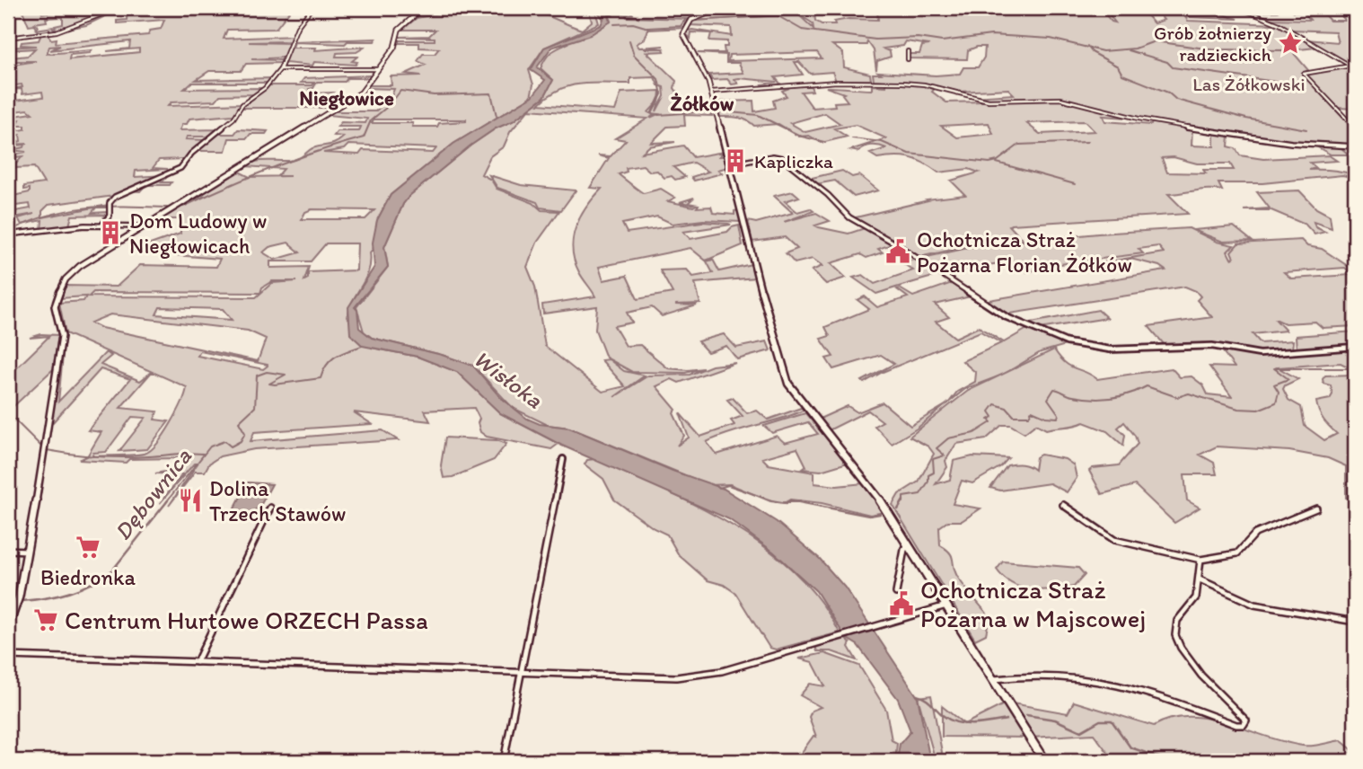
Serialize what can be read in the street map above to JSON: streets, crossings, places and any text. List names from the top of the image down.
{
  "districts": ["Niegłowice", "Żółków"],
  "water": ["Wisłoka", "Dębownica"],
  "parks": ["Las Żółkowski"],
  "places": {
    "place": ["Grób żołnierzy radzieckich"],
    "building": ["Kapliczka", "Dom Ludowy w Niegłowicach"],
    "public building": ["Ochotnicza Straż Pożarna Florian Żółków", "Ochotnicza Straż Pożarna w Majscowej"],
    "restaurant": ["Dolina Trzech Stawów"],
    "supermarket": ["Biedronka", "Centrum Hurtowe ORZECH Passa"]
  }
}
